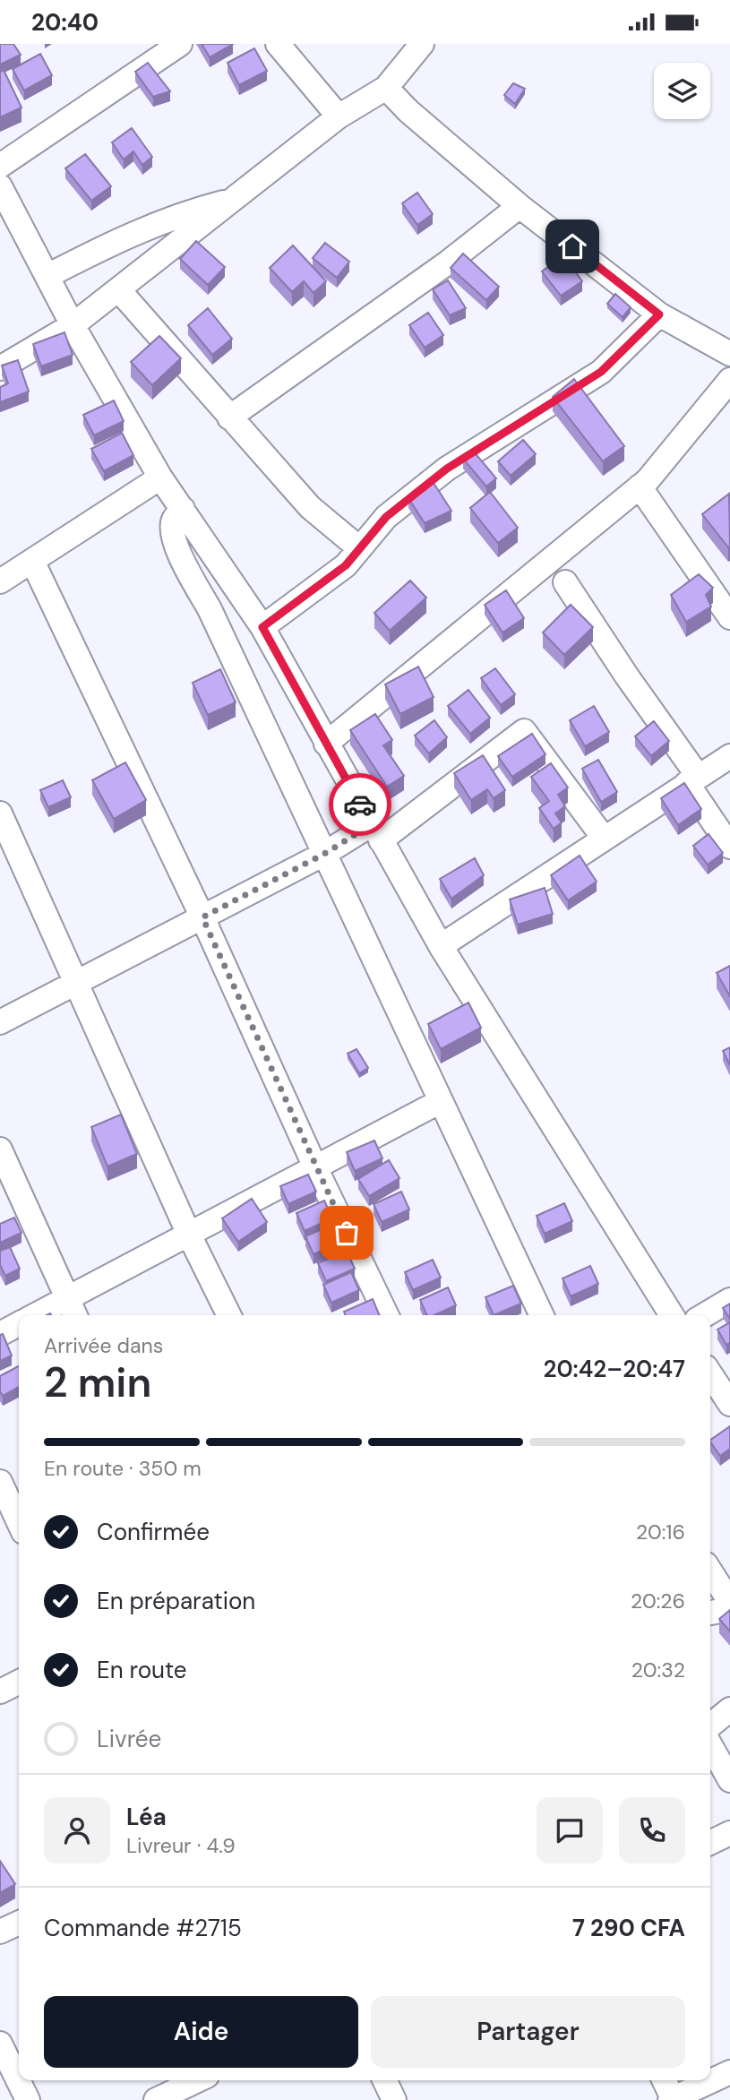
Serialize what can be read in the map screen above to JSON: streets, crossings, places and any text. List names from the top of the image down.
{
  "page": {
    "status": "20:40",
    "heading": ["2 min", "Arrivée dans", "20:42–20:47"],
    "panel": [
      "Léa",
      "Livreur · 4.9",
      "Commande #2715",
      "7 290 CFA"
    ],
    "bar": "En route · 350 m",
    "list": [
      ["Confirmée", "20:16"],
      ["En préparation", "20:26"],
      ["En route", "20:32"],
      "Livrée"
    ],
    "buttons": ["Aide", "Partager"]
  }
}
